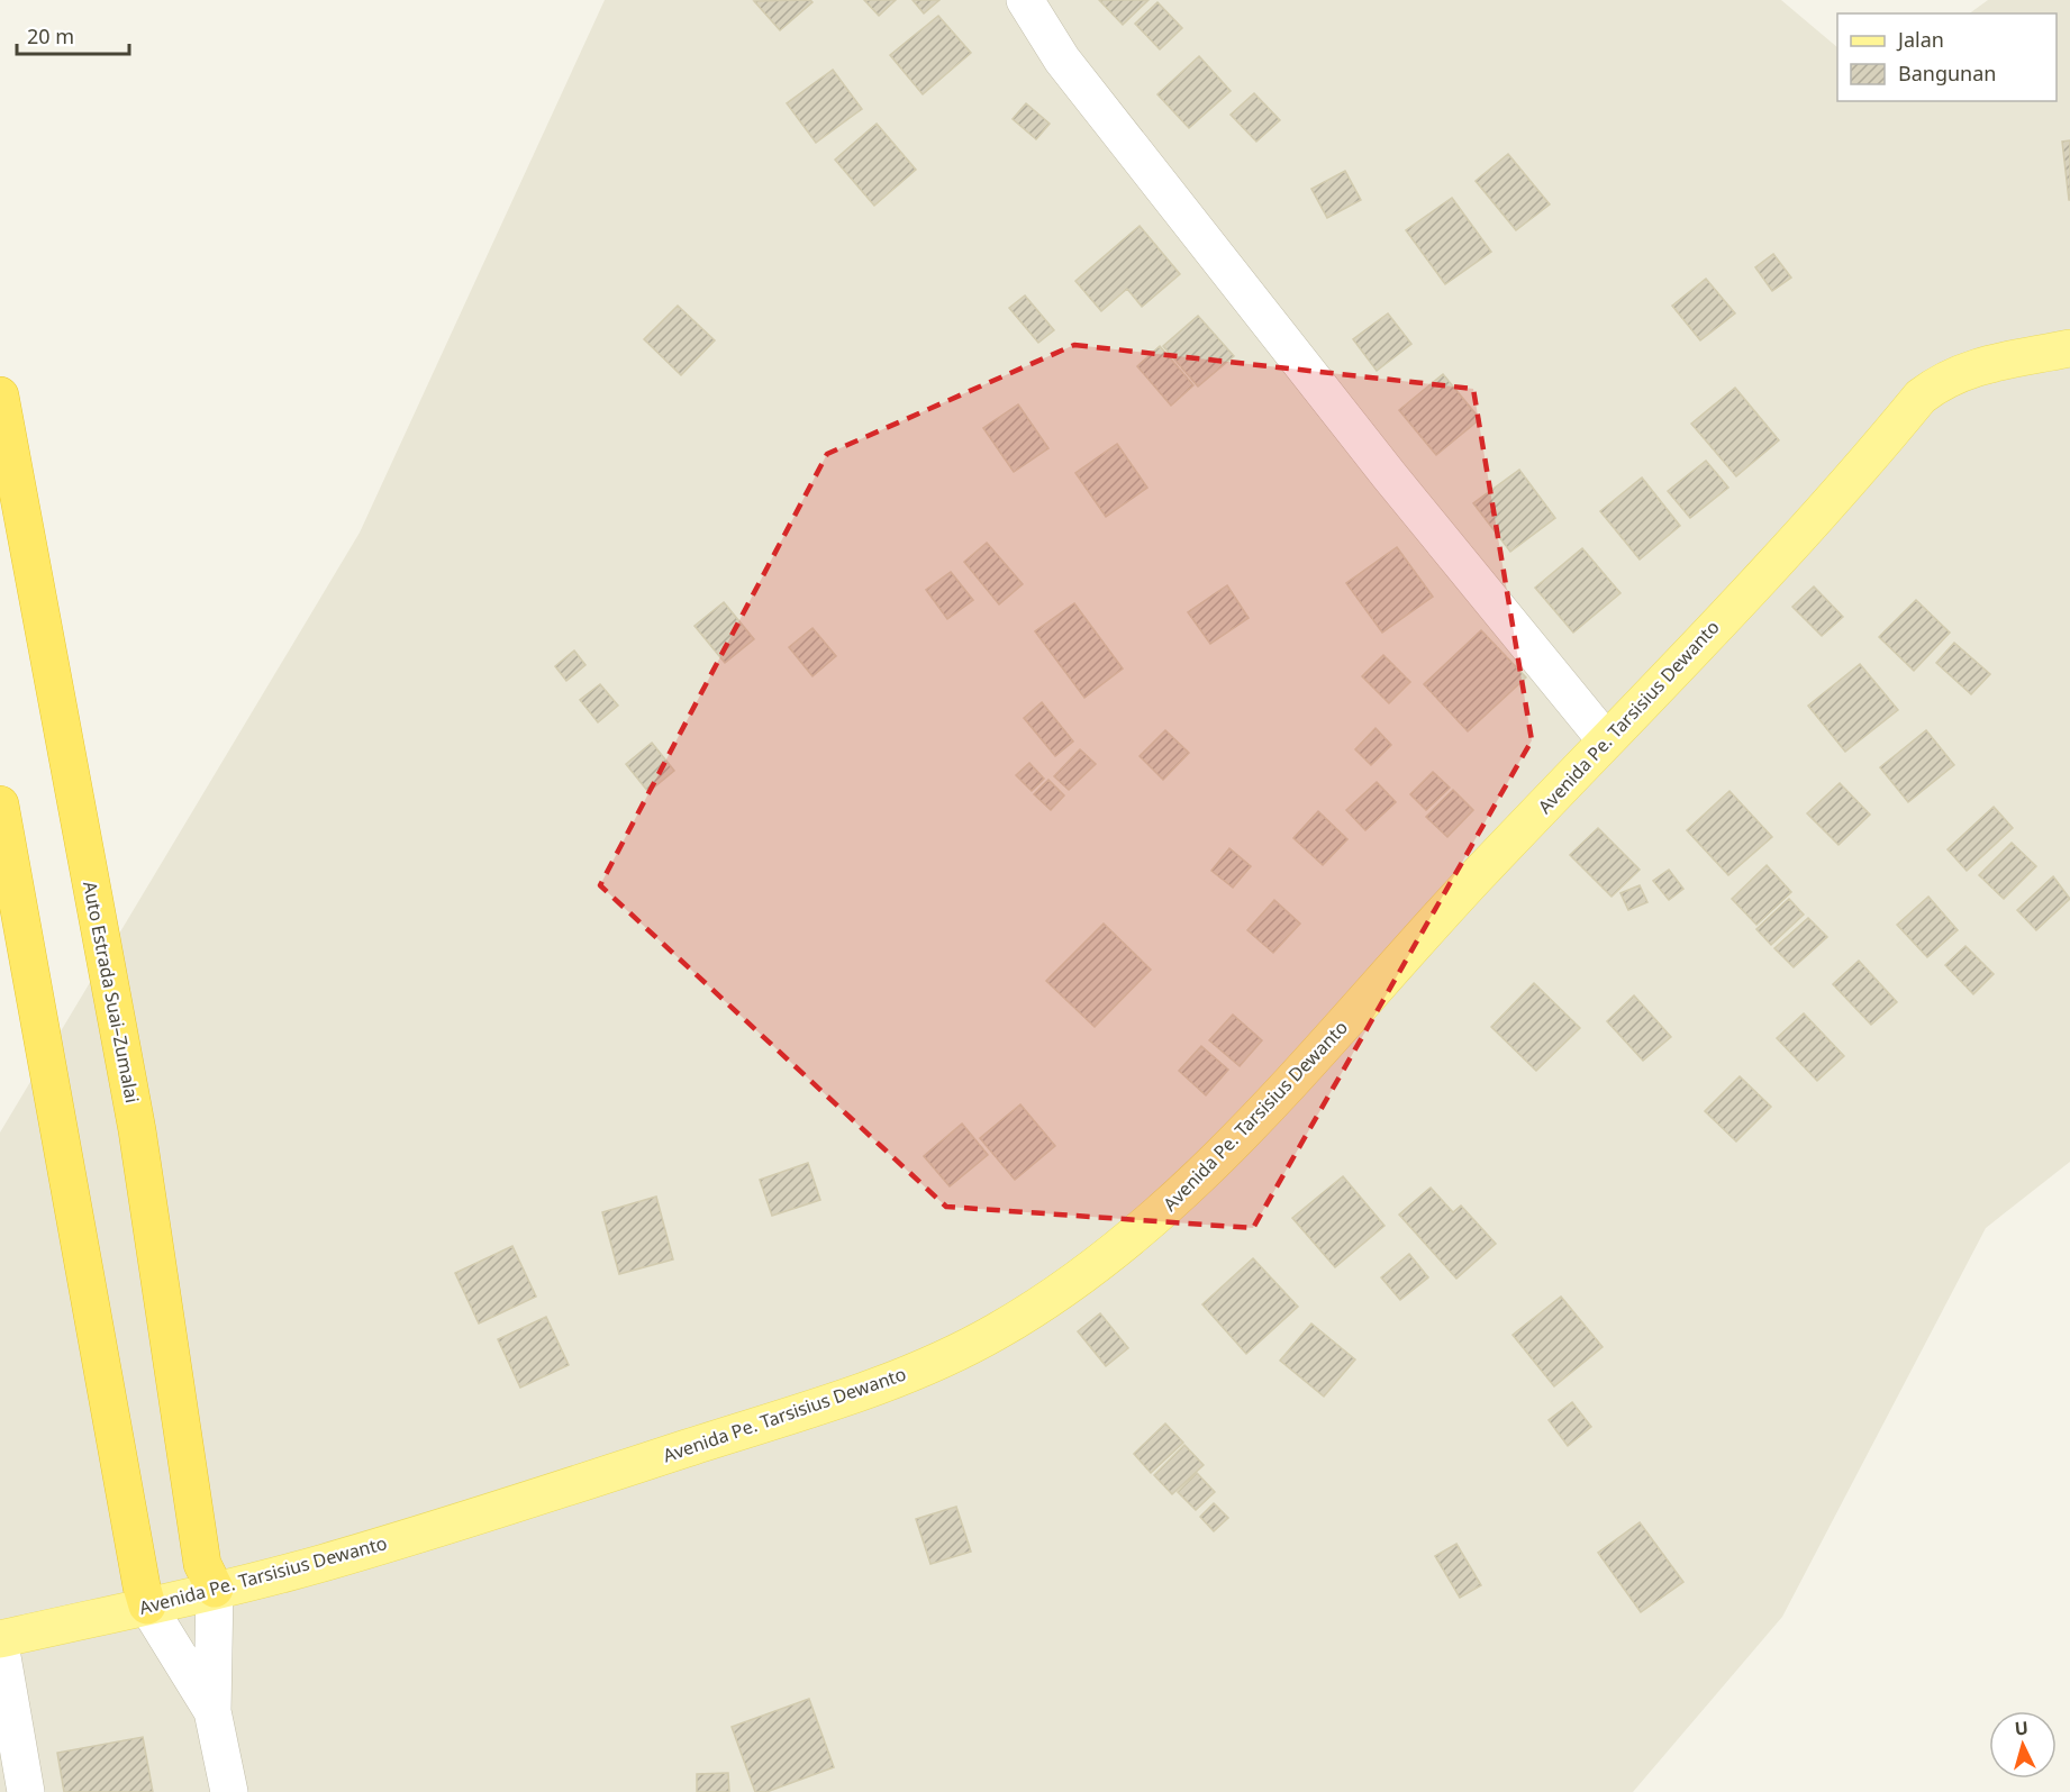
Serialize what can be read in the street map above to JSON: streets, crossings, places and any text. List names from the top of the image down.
{
  "streets": {
    "highway": ["Auto Estrada Suai–Zumalai"],
    "main road": ["Avenida Pe. Tarsisius Dewanto"]
  },
  "crossings": [
    ["Avenida Pe. Tarsisius Dewanto", "Auto Estrada Suai–Zumalai"]
  ],
  "legend": ["Jalan", "Bangunan"],
  "scale_bar": "20 m",
  "north": "top"
}
